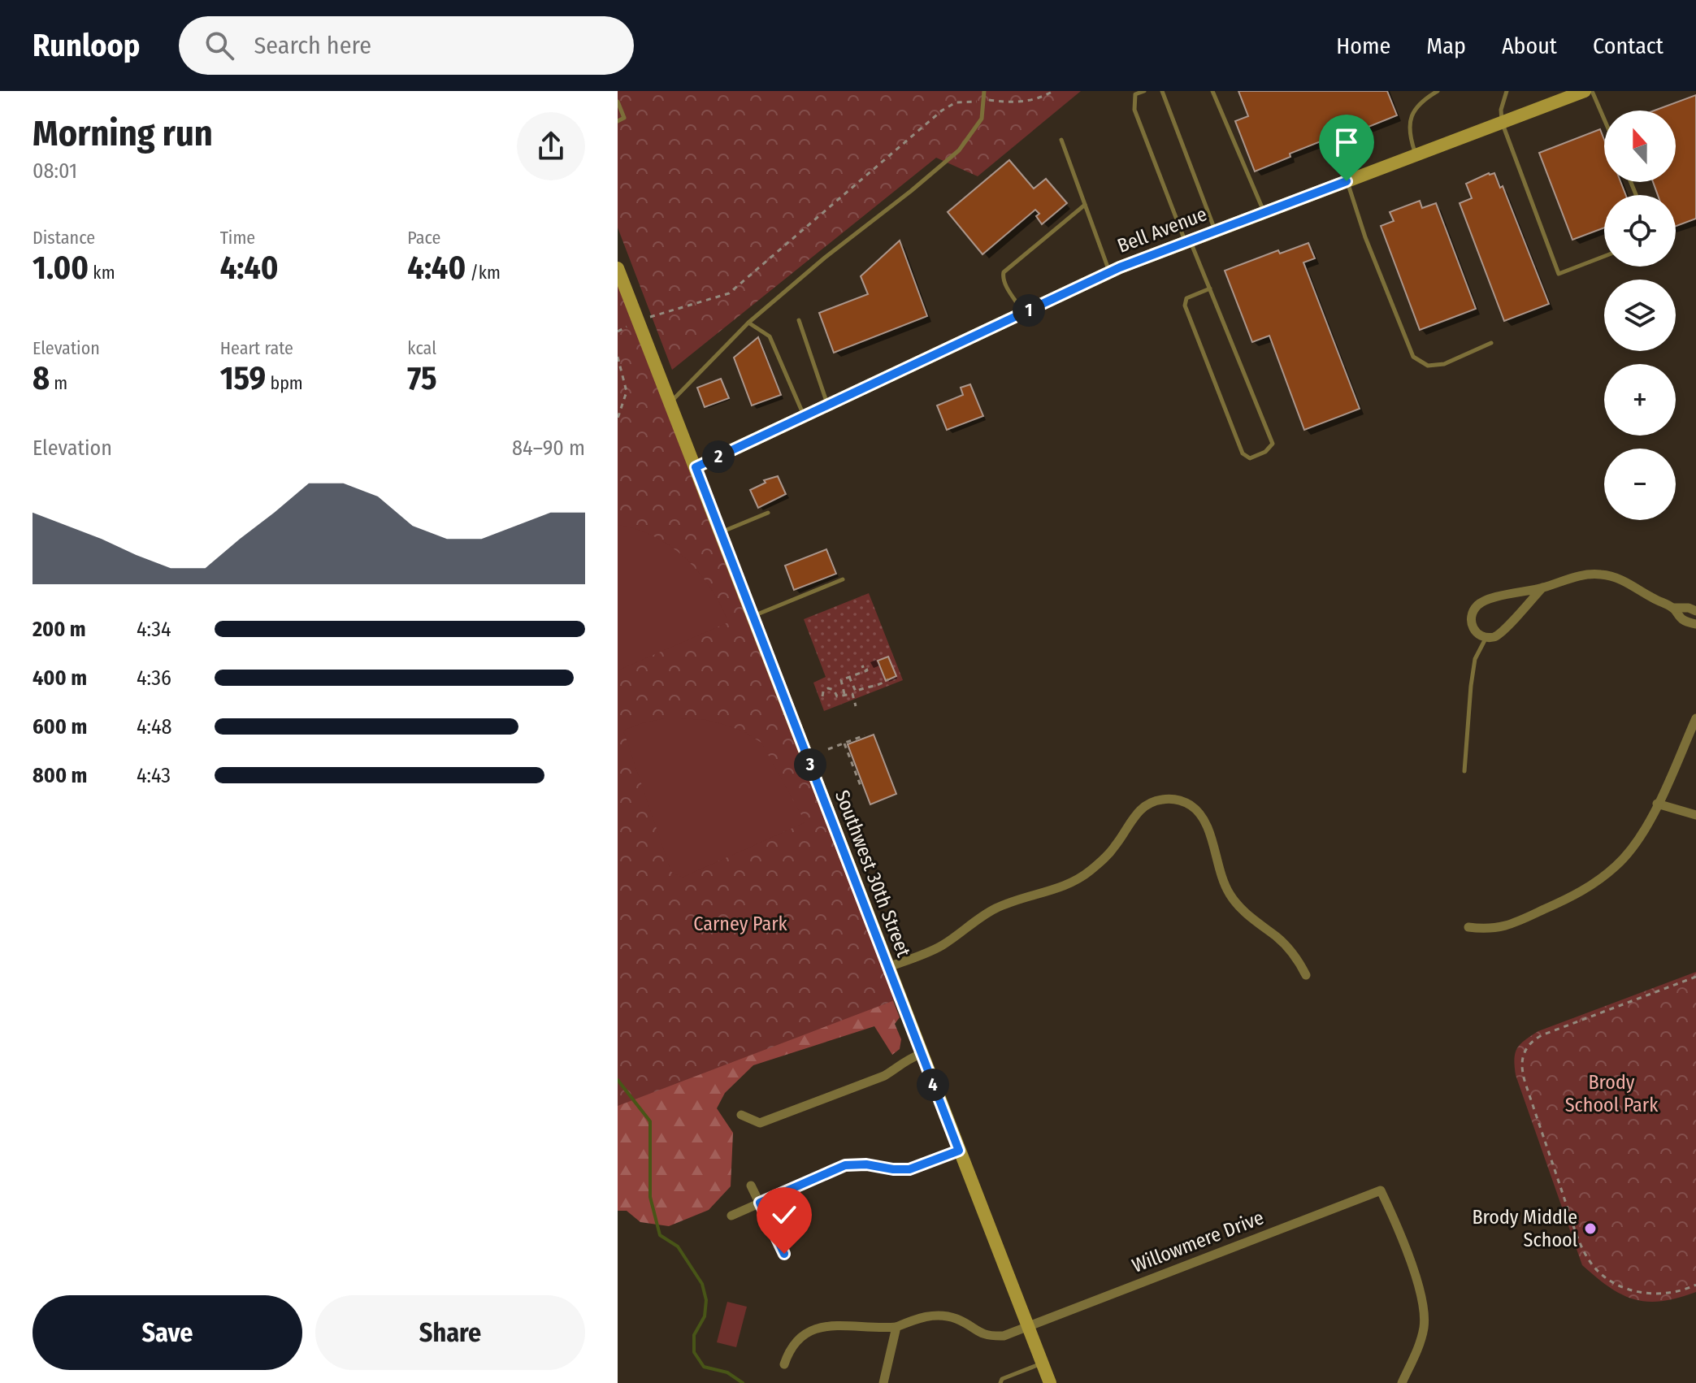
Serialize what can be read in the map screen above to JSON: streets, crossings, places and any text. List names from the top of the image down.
{
  "streets": {
    "street": ["Bell Avenue", "Southwest 30th Street", "Willowmere Drive"]
  },
  "crossings": [
    ["Bell Avenue", "Southwest 30th Street"],
    ["Southwest 30th Street", "Willowmere Drive"]
  ],
  "parks": ["Carney Park", "Brody School Park"],
  "places": ["Brody Middle School"],
  "north": "top",
  "page": {
    "header": "Runloop",
    "search": "Search here",
    "nav": [
      "Home",
      "Map",
      "About",
      "Contact"
    ],
    "heading": ["Morning run", "08:01"],
    "map_buttons": ["+", "−"],
    "stats": [
      ["Distance", "1.00 km"],
      ["Time", "4:40"],
      ["Pace", "4:40 /km"],
      ["Elevation", "8 m"],
      ["Heart rate", "159 bpm"],
      ["kcal", "75"]
    ],
    "pins": [
      "1",
      "2",
      "3",
      "4"
    ],
    "chart": ["Elevation", "84–90 m"],
    "list": [
      {
        "name": "200 m",
        "note": "4:34"
      },
      {
        "name": "400 m",
        "note": "4:36"
      },
      {
        "name": "600 m",
        "note": "4:48"
      },
      {
        "name": "800 m",
        "note": "4:43"
      }
    ],
    "buttons": ["Save", "Share"]
  }
}
